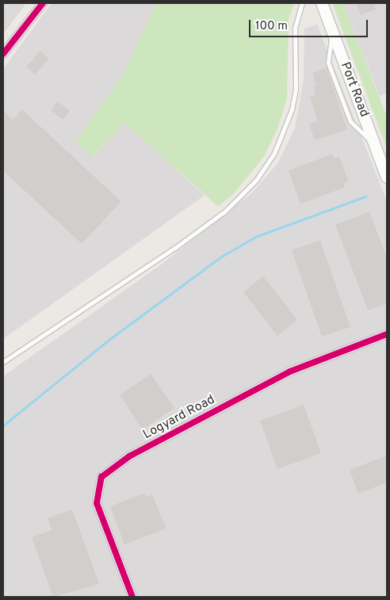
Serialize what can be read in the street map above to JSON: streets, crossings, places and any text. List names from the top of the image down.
{
  "streets": {
    "main road": ["Port Road"],
    "street": ["Logyard Road"]
  },
  "scale_bar": "100 m"
}
